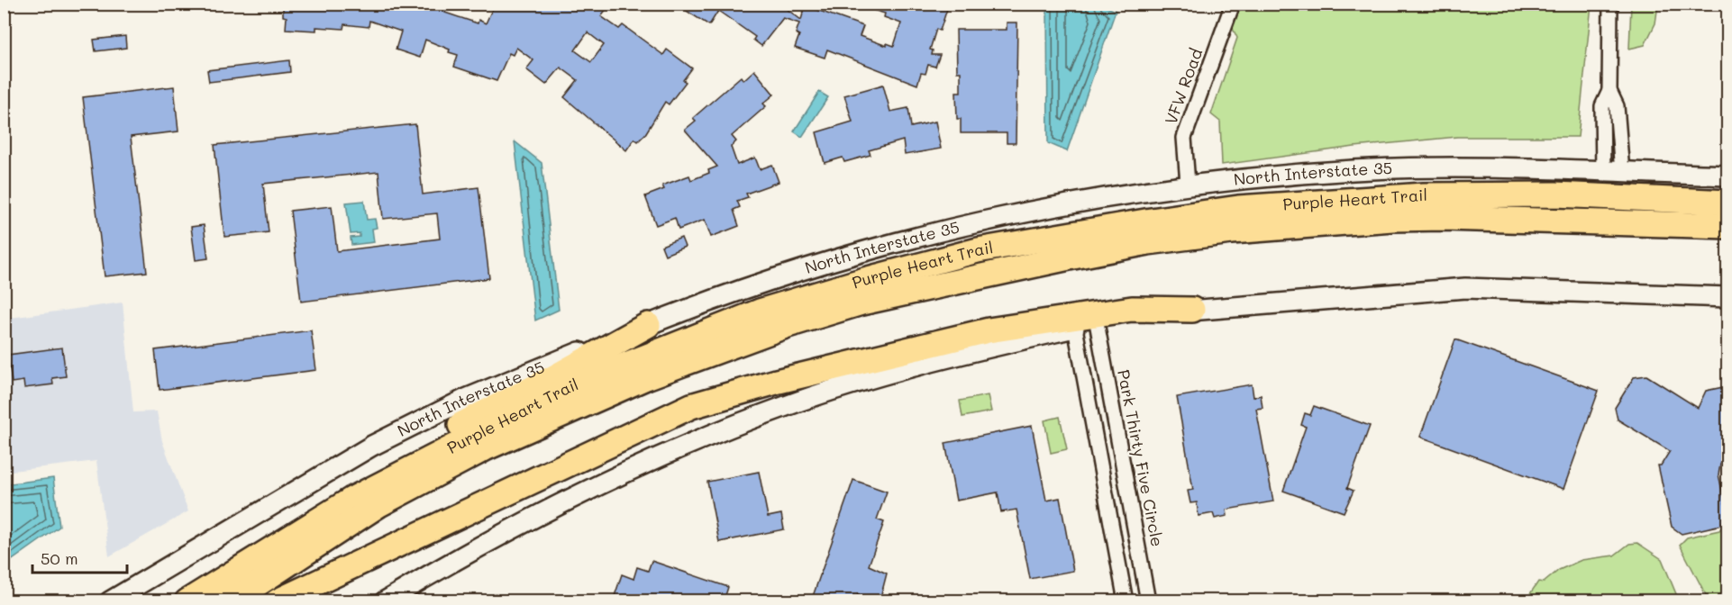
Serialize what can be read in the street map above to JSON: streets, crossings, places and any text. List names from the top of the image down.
{
  "streets": {
    "highway": ["Purple Heart Trail"],
    "main road": ["North Interstate 35"],
    "street": ["VFW Road", "Park Thirty Five Circle"]
  },
  "crossings": [
    ["VFW Road", "North Interstate 35"]
  ],
  "scale_bar": "50 m"
}
